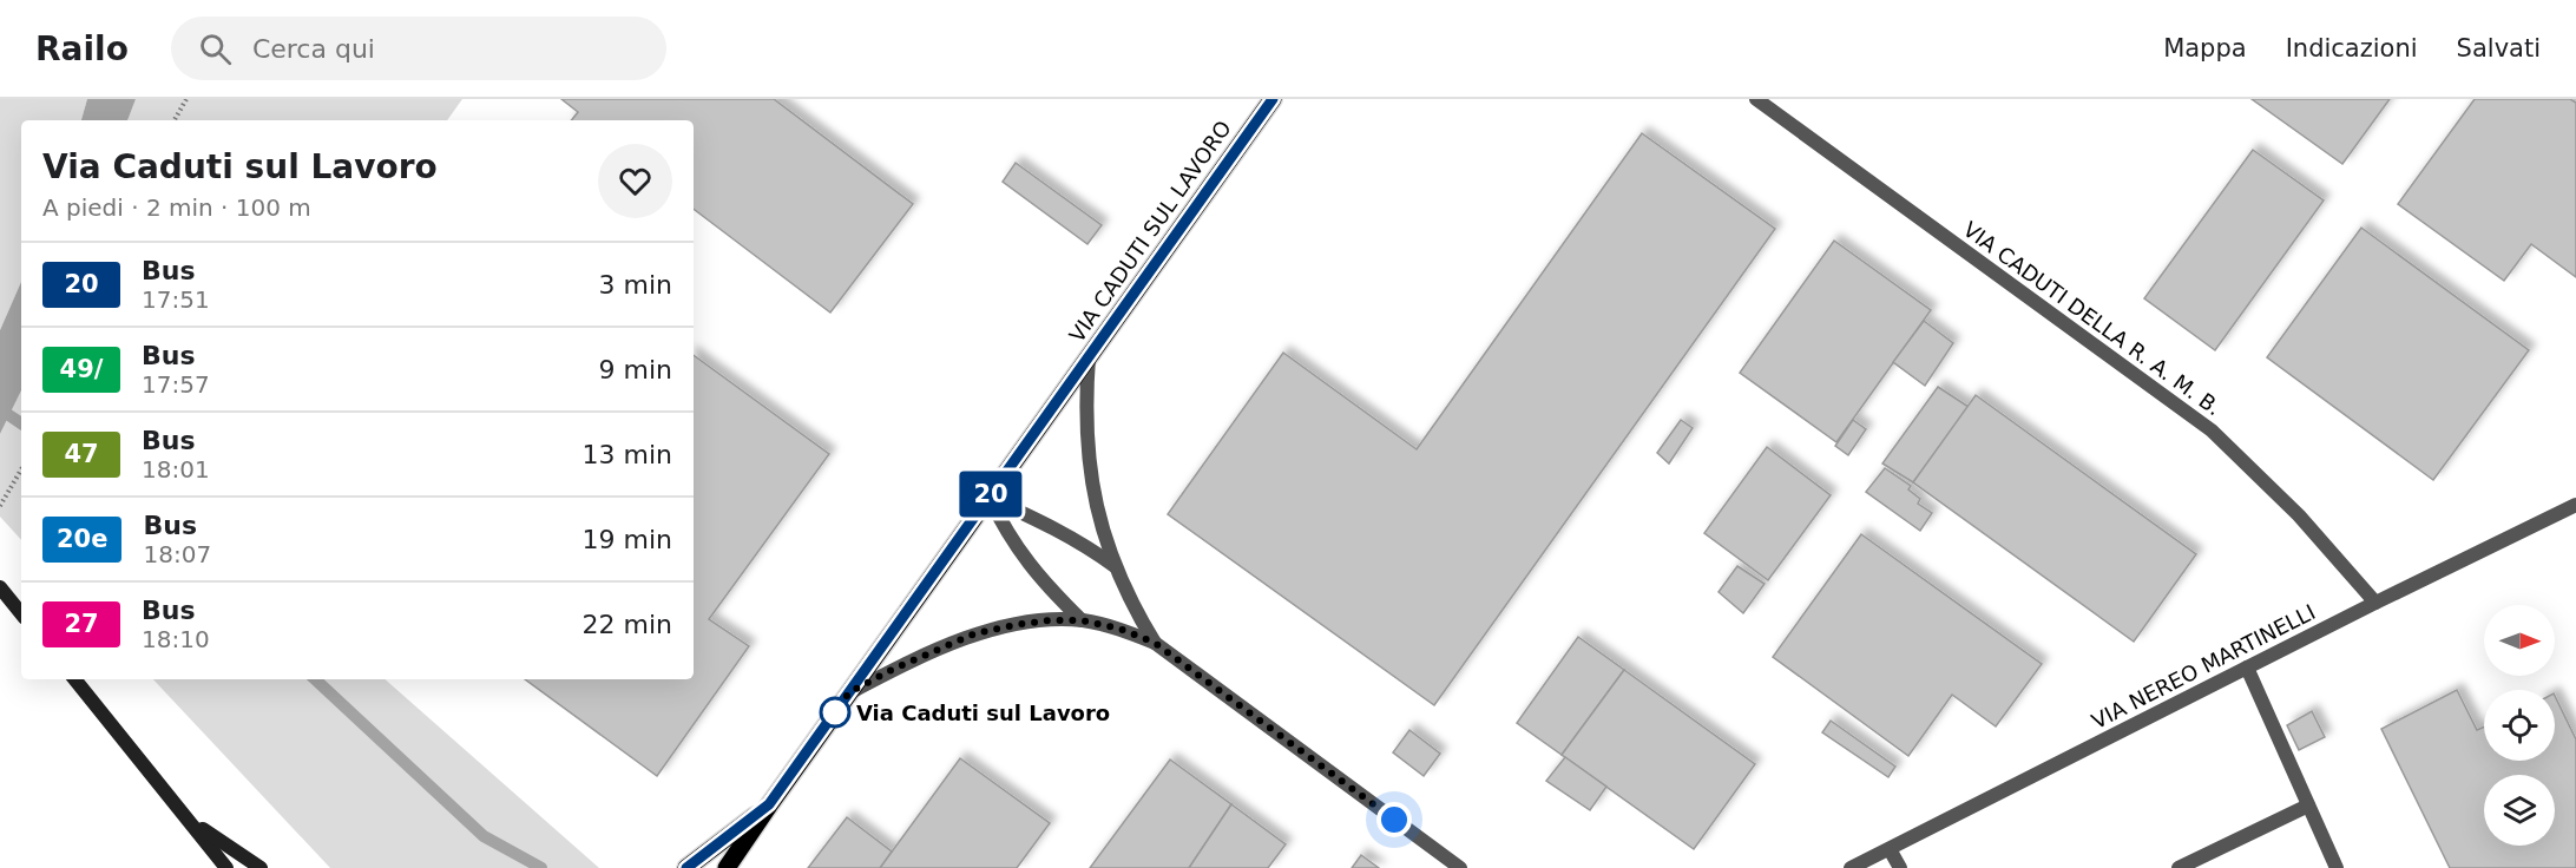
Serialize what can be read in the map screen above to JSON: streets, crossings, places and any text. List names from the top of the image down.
{
  "streets": {
    "main road": ["VIA CADUTI SUL LAVORO"],
    "street": ["VIA CADUTI DELLA R. A. M. B.", "VIA NEREO MARTINELLI"]
  },
  "crossings": [
    ["VIA CADUTI DELLA R. A. M. B.", "VIA NEREO MARTINELLI"]
  ],
  "places": ["Via Caduti sul Lavoro"],
  "lines": ["bus line 20"],
  "north": "right",
  "page": {
    "header": "Railo",
    "search": "Cerca qui",
    "nav": ["Mappa", "Indicazioni", "Salvati"],
    "on_map": "20",
    "heading": ["Via Caduti sul Lavoro", "A piedi · 2 min · 100 m"],
    "list": [
      {
        "mark": "20",
        "name": "Bus",
        "note": "17:51",
        "value": "3 min"
      },
      {
        "mark": "49/",
        "name": "Bus",
        "note": "17:57",
        "value": "9 min"
      },
      {
        "mark": "47",
        "name": "Bus",
        "note": "18:01",
        "value": "13 min"
      },
      {
        "mark": "20e",
        "name": "Bus",
        "note": "18:07",
        "value": "19 min"
      },
      {
        "mark": "27",
        "name": "Bus",
        "note": "18:10",
        "value": "22 min"
      }
    ]
  }
}
